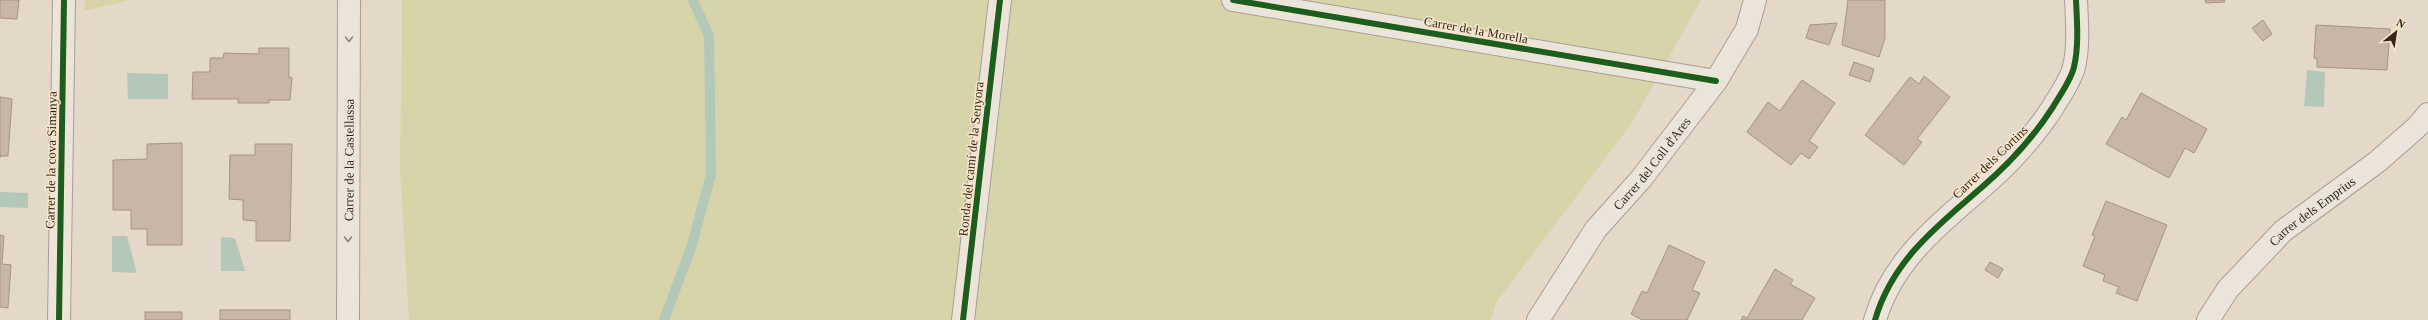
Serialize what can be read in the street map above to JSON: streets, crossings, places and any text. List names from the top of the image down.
{
  "streets": {
    "street": [
      "Carrer de la Morella",
      "Ronda del camí de la Senyora",
      "Carrer de la cova Simanya",
      "Carrer de la Castellassa",
      "Carrer dels Cortins",
      "Carrer del Coll d'Ares",
      "Carrer dels Emprius"
    ]
  },
  "crossings": [
    ["Carrer de la Morella", "Carrer del Coll d'Ares"]
  ],
  "one_way": ["Carrer de la Castellassa"],
  "north": "top right"
}
